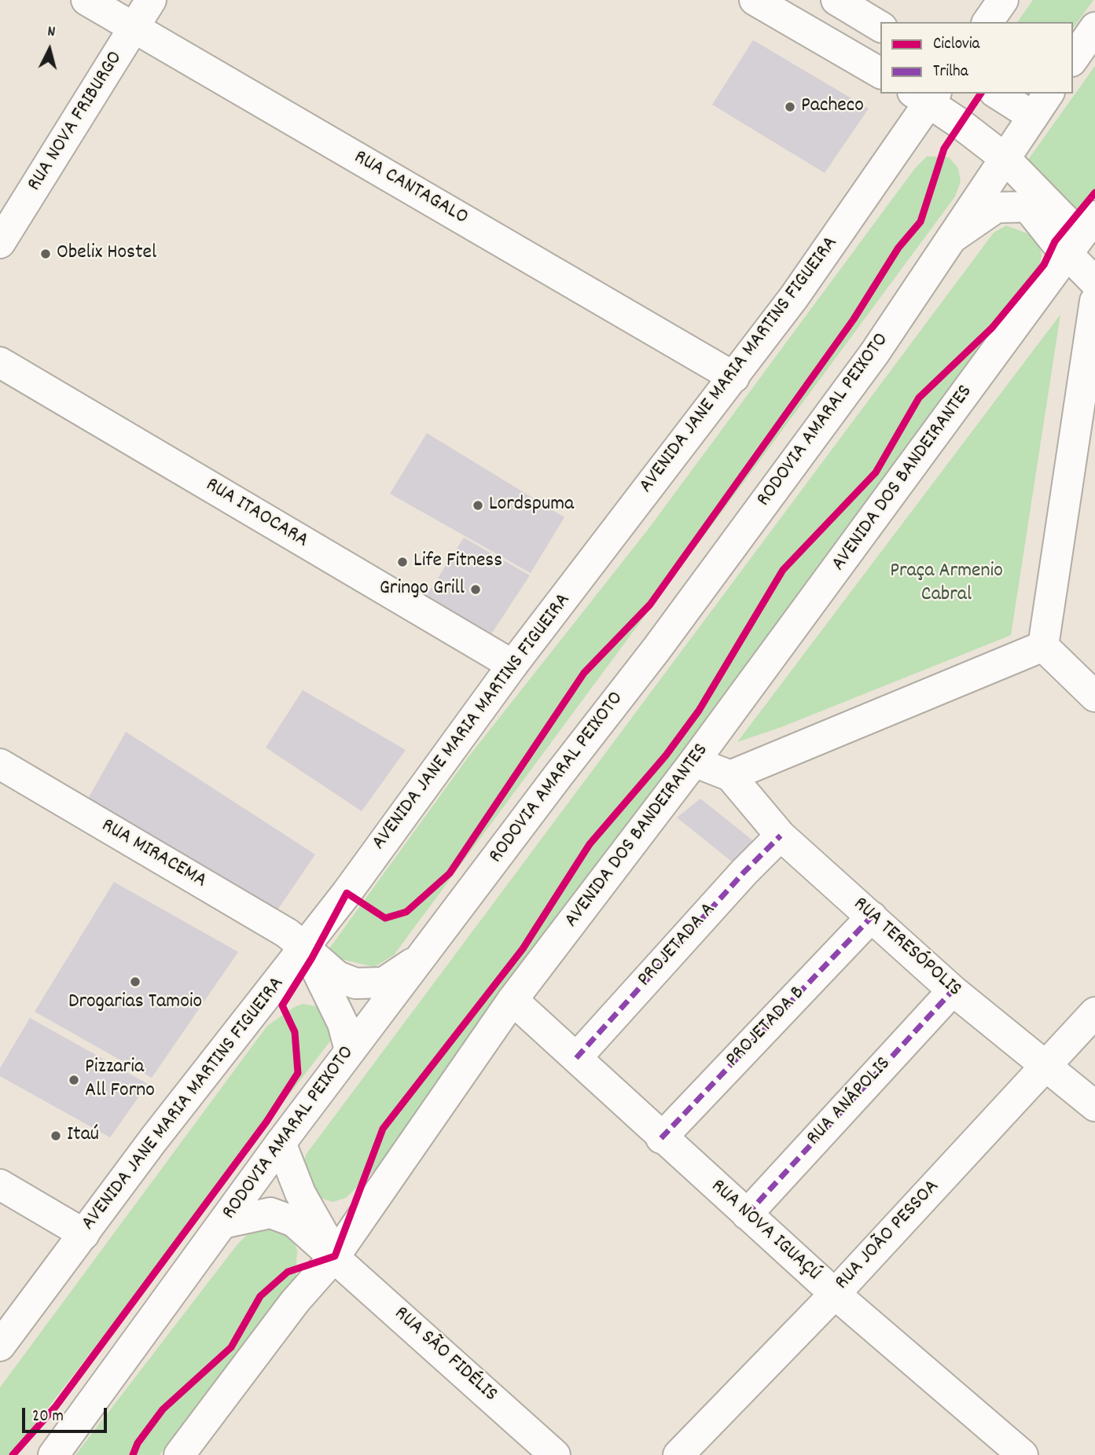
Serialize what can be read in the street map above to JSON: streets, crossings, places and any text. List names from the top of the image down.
{
  "streets": {
    "main road": [
      "RUA NOVA FRIBURGO",
      "RUA CANTAGALO",
      "AVENIDA JANE MARIA MARTINS FIGUEIRA",
      "RODOVIA AMARAL PEIXOTO",
      "AVENIDA DOS BANDEIRANTES",
      "RUA ITAOCARA",
      "RUA MIRACEMA",
      "PROJETADA A",
      "RUA TERESÓPOLIS",
      "PROJETADA B",
      "RUA ANÁPOLIS",
      "RUA NOVA IGUAÇÚ",
      "RUA JOÃO PESSOA",
      "RUA SÃO FIDÉLIS"
    ]
  },
  "crossings": [
    ["RUA NOVA FRIBURGO", "RUA CANTAGALO"],
    ["RUA CANTAGALO", "AVENIDA JANE MARIA MARTINS FIGUEIRA"],
    ["AVENIDA JANE MARIA MARTINS FIGUEIRA", "RUA ITAOCARA"],
    ["AVENIDA JANE MARIA MARTINS FIGUEIRA", "RUA MIRACEMA"],
    ["RODOVIA AMARAL PEIXOTO", "RUA MIRACEMA"],
    ["RODOVIA AMARAL PEIXOTO", "RUA SÃO FIDÉLIS"],
    ["AVENIDA DOS BANDEIRANTES", "RUA NOVA IGUAÇÚ"],
    ["AVENIDA DOS BANDEIRANTES", "RUA SÃO FIDÉLIS"],
    ["PROJETADA A", "RUA TERESÓPOLIS"],
    ["PROJETADA A", "RUA NOVA IGUAÇÚ"],
    ["RUA TERESÓPOLIS", "PROJETADA B"],
    ["RUA TERESÓPOLIS", "RUA ANÁPOLIS"],
    ["RUA TERESÓPOLIS", "RUA JOÃO PESSOA"],
    ["PROJETADA B", "RUA NOVA IGUAÇÚ"],
    ["RUA ANÁPOLIS", "RUA NOVA IGUAÇÚ"],
    ["RUA NOVA IGUAÇÚ", "RUA JOÃO PESSOA"]
  ],
  "parks": ["Praça Armenio Cabral"],
  "places": [
    "Pacheco",
    "Obelix Hostel",
    "Lordspuma",
    "Life Fitness",
    "Gringo Grill",
    "Drogarias Tamoio",
    "Pizzaria All Forno",
    "Itaú"
  ],
  "legend": ["Ciclovia", "Trilha"],
  "scale_bar": "20 m",
  "north": "top"
}
